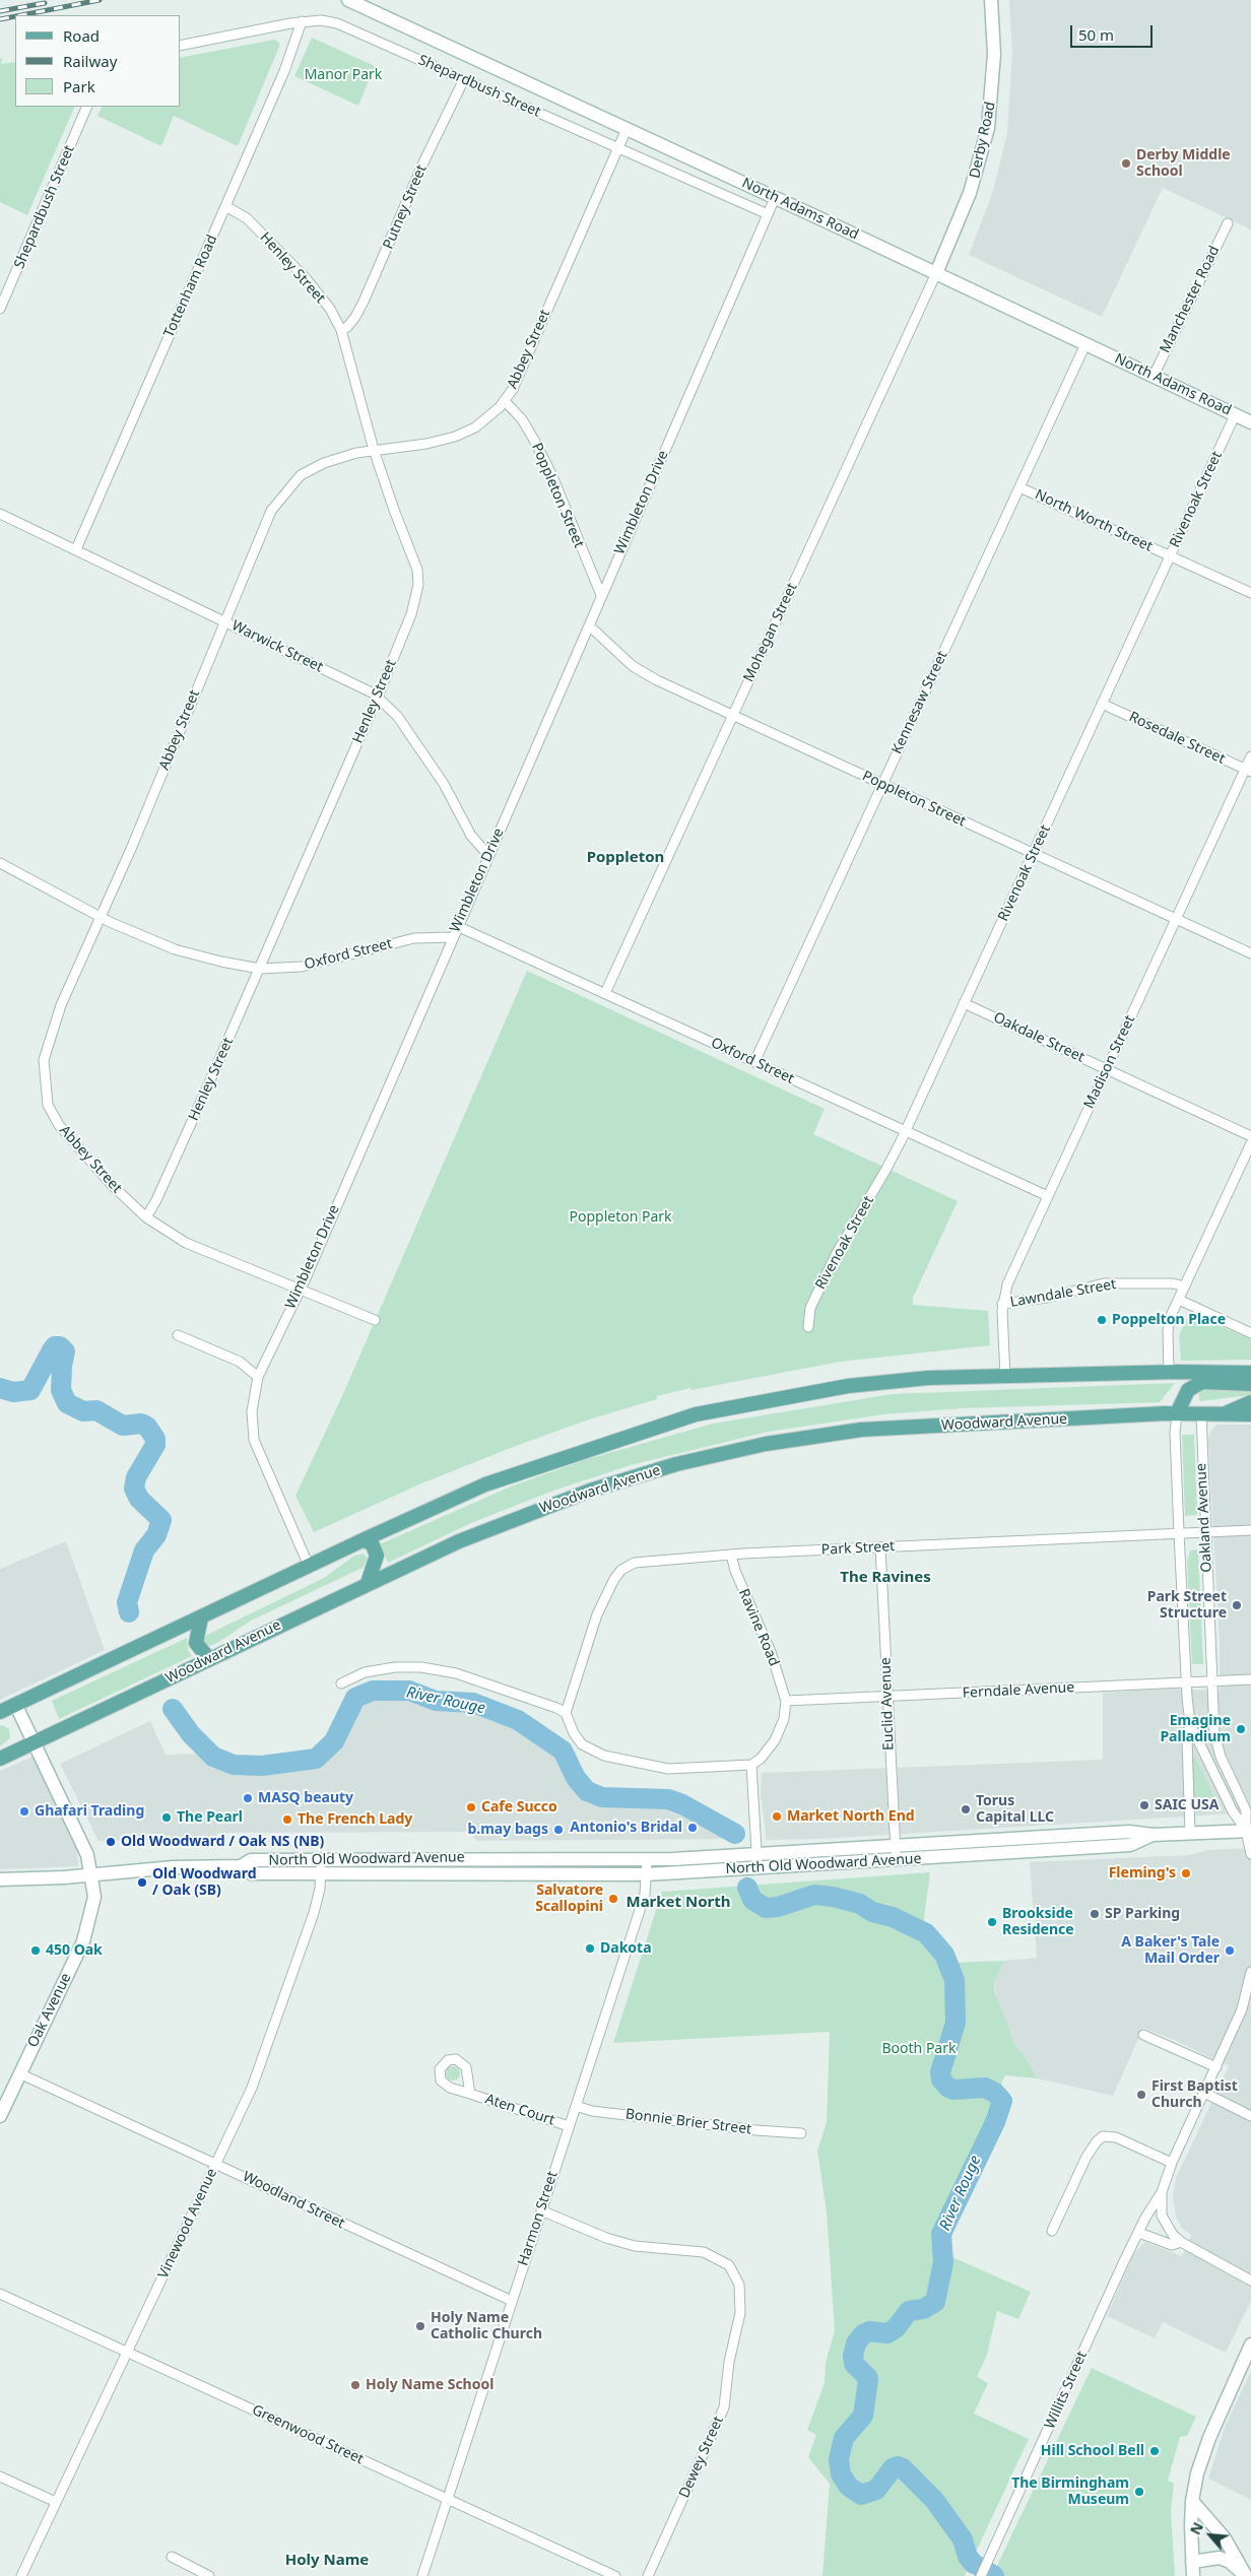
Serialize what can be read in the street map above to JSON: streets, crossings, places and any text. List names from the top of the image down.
{
  "streets": {
    "main road": ["Woodward Avenue"],
    "street": [
      "Shepardbush Street",
      "Derby Road",
      "Putney Street",
      "North Adams Road",
      "Henley Street",
      "Tottenham Road",
      "Manchester Road",
      "Abbey Street",
      "Poppleton Street",
      "Rivenoak Street",
      "Wimbleton Drive",
      "North Worth Street",
      "Mohegan Street",
      "Warwick Street",
      "Kennesaw Street",
      "Rosedale Street",
      "Oxford Street",
      "Oakdale Street",
      "Madison Street",
      "Lawndale Street",
      "Oakland Avenue",
      "Park Street",
      "Ravine Road",
      "Ferndale Avenue",
      "Euclid Avenue",
      "North Old Woodward Avenue",
      "Oak Avenue",
      "Aten Court",
      "Bonnie Brier Street",
      "Woodland Street",
      "Harmon Street",
      "Vinewood Avenue",
      "Willits Street",
      "Greenwood Street",
      "Dewey Street"
    ]
  },
  "crossings": [
    ["Shepardbush Street", "Putney Street"],
    ["Shepardbush Street", "Tottenham Road"],
    ["Shepardbush Street", "Abbey Street"],
    ["Shepardbush Street", "Wimbleton Drive"],
    ["Derby Road", "North Adams Road"],
    ["Derby Road", "Mohegan Street"],
    ["Putney Street", "Henley Street"],
    ["North Adams Road", "Manchester Road"],
    ["North Adams Road", "Abbey Street"],
    ["North Adams Road", "Rivenoak Street"],
    ["North Adams Road", "Wimbleton Drive"],
    ["North Adams Road", "Mohegan Street"],
    ["North Adams Road", "Kennesaw Street"],
    ["Henley Street", "Tottenham Road"],
    ["Henley Street", "Abbey Street"],
    ["Henley Street", "Warwick Street"],
    ["Henley Street", "Oxford Street"],
    ["Tottenham Road", "Warwick Street"],
    ["Abbey Street", "Poppleton Street"],
    ["Abbey Street", "Wimbleton Drive"],
    ["Abbey Street", "Warwick Street"],
    ["Abbey Street", "Oxford Street"],
    ["Poppleton Street", "Rivenoak Street"],
    ["Poppleton Street", "Wimbleton Drive"],
    ["Poppleton Street", "Mohegan Street"],
    ["Poppleton Street", "Kennesaw Street"],
    ["Poppleton Street", "Madison Street"],
    ["Rivenoak Street", "North Worth Street"],
    ["Rivenoak Street", "Rosedale Street"],
    ["Rivenoak Street", "Oxford Street"],
    ["Rivenoak Street", "Oakdale Street"],
    ["Wimbleton Drive", "Warwick Street"],
    ["Wimbleton Drive", "Oxford Street"],
    ["North Worth Street", "Kennesaw Street"],
    ["Mohegan Street", "Oxford Street"],
    ["Kennesaw Street", "Oxford Street"],
    ["Rosedale Street", "Madison Street"],
    ["Oxford Street", "Madison Street"],
    ["Oakdale Street", "Madison Street"],
    ["Madison Street", "Lawndale Street"],
    ["Woodward Avenue", "Oakland Avenue"],
    ["Woodward Avenue", "Oak Avenue"],
    ["Oakland Avenue", "Park Street"],
    ["Oakland Avenue", "Ferndale Avenue"],
    ["Oakland Avenue", "North Old Woodward Avenue"],
    ["Park Street", "Ravine Road"],
    ["Park Street", "Euclid Avenue"],
    ["Ravine Road", "Ferndale Avenue"],
    ["Ferndale Avenue", "Euclid Avenue"],
    ["Euclid Avenue", "North Old Woodward Avenue"],
    ["North Old Woodward Avenue", "Oak Avenue"],
    ["North Old Woodward Avenue", "Harmon Street"],
    ["North Old Woodward Avenue", "Vinewood Avenue"],
    ["Oak Avenue", "Woodland Street"],
    ["Aten Court", "Harmon Street"],
    ["Bonnie Brier Street", "Harmon Street"],
    ["Woodland Street", "Harmon Street"],
    ["Woodland Street", "Vinewood Avenue"],
    ["Harmon Street", "Greenwood Street"],
    ["Harmon Street", "Dewey Street"],
    ["Vinewood Avenue", "Greenwood Street"]
  ],
  "districts": [
    "Poppleton",
    "The Ravines",
    "Market North",
    "Holy Name"
  ],
  "water": ["River Rouge"],
  "parks": ["Manor Park", "Poppleton Park", "Booth Park"],
  "places": [
    "Derby Middle School",
    "Poppelton Place",
    "Park Street Structure",
    "Emagine Palladium",
    "MASQ beauty",
    "SAIC USA",
    "Cafe Succo",
    "Torus Capital LLC",
    "Ghafari Trading",
    "Market North End",
    "The Pearl",
    "The French Lady",
    "Antonio's Bridal",
    "b.may bags",
    "Old Woodward / Oak NS (NB)",
    "Fleming's",
    "Old Woodward / Oak (SB)",
    "Salvatore Scallopini",
    "SP Parking",
    "Brookside Residence",
    "Dakota",
    "450 Oak",
    "A Baker's Tale Mail Order",
    "First Baptist Church",
    "Holy Name Catholic Church",
    "Holy Name School",
    "Hill School Bell",
    "The Birmingham Museum"
  ],
  "legend": ["Road", "Railway", "Park"],
  "scale_bar": "50 m",
  "north": "top left"
}
